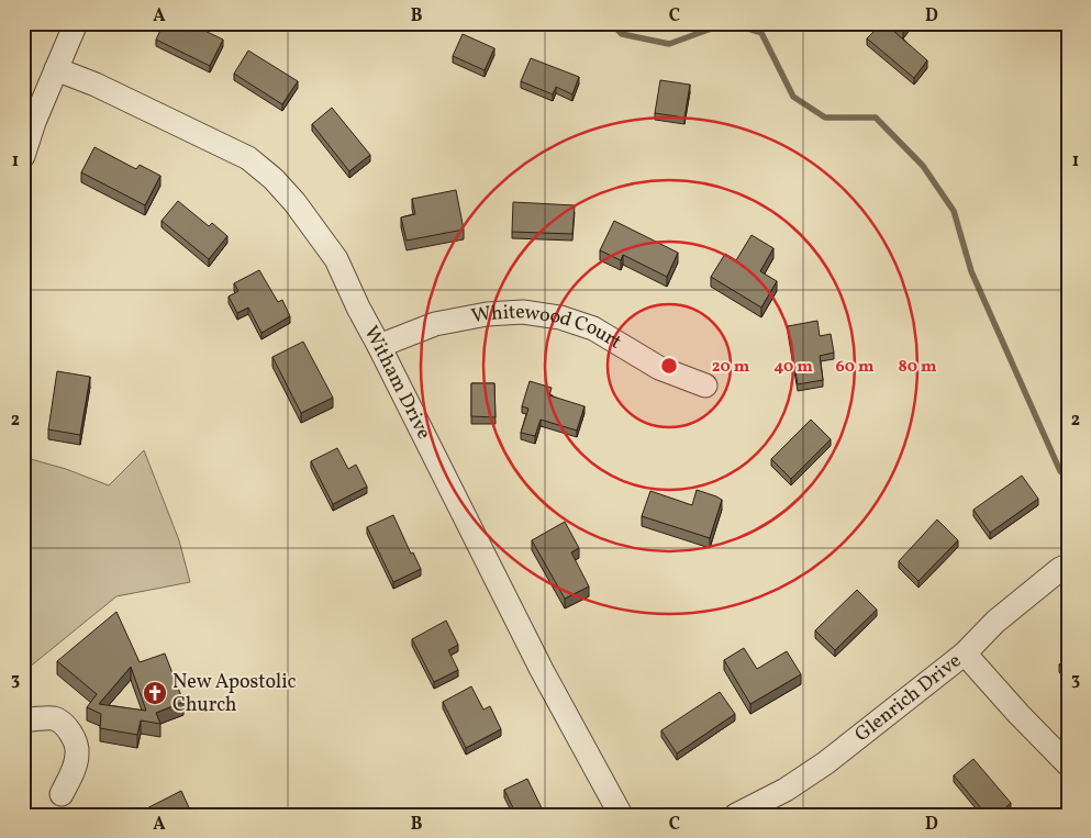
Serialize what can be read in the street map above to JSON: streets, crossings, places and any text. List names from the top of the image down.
{
  "streets": {
    "street": ["Whitewood Court", "Witham Drive", "Glenrich Drive"]
  },
  "crossings": [
    ["Whitewood Court", "Witham Drive"]
  ],
  "places": {
    "church": ["New Apostolic Church"]
  },
  "grid": {
    "columns": [
      "A",
      "B",
      "C",
      "D"
    ],
    "rows": ["1", "2", "3"]
  },
  "rings": [
    "20 m",
    "40 m",
    "60 m",
    "80 m"
  ]
}
